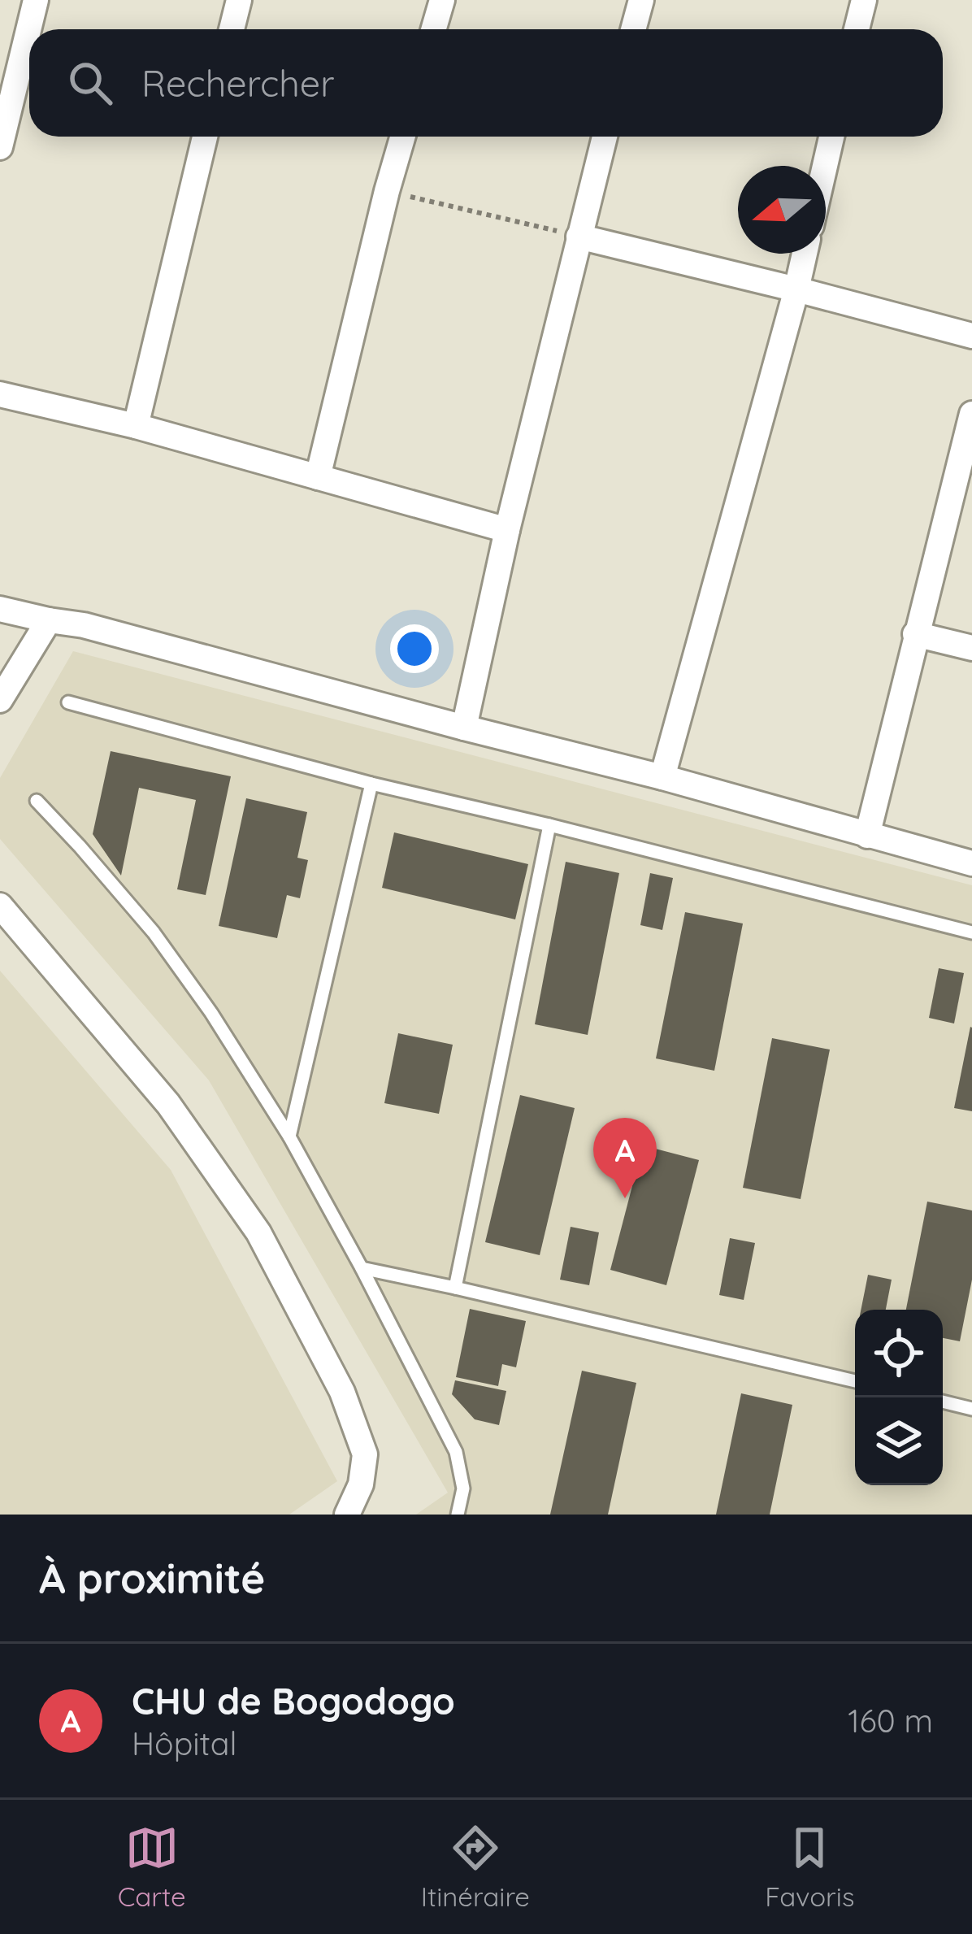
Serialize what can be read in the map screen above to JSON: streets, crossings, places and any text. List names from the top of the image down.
{
  "north": "left",
  "page": {
    "search": "Rechercher",
    "pins": "A",
    "heading": "À proximité",
    "list": [
      {
        "mark": "A",
        "name": "CHU de Bogodogo",
        "note": "Hôpital",
        "value": "160 m"
      }
    ],
    "nav": ["Carte", "Itinéraire", "Favoris"]
  }
}
